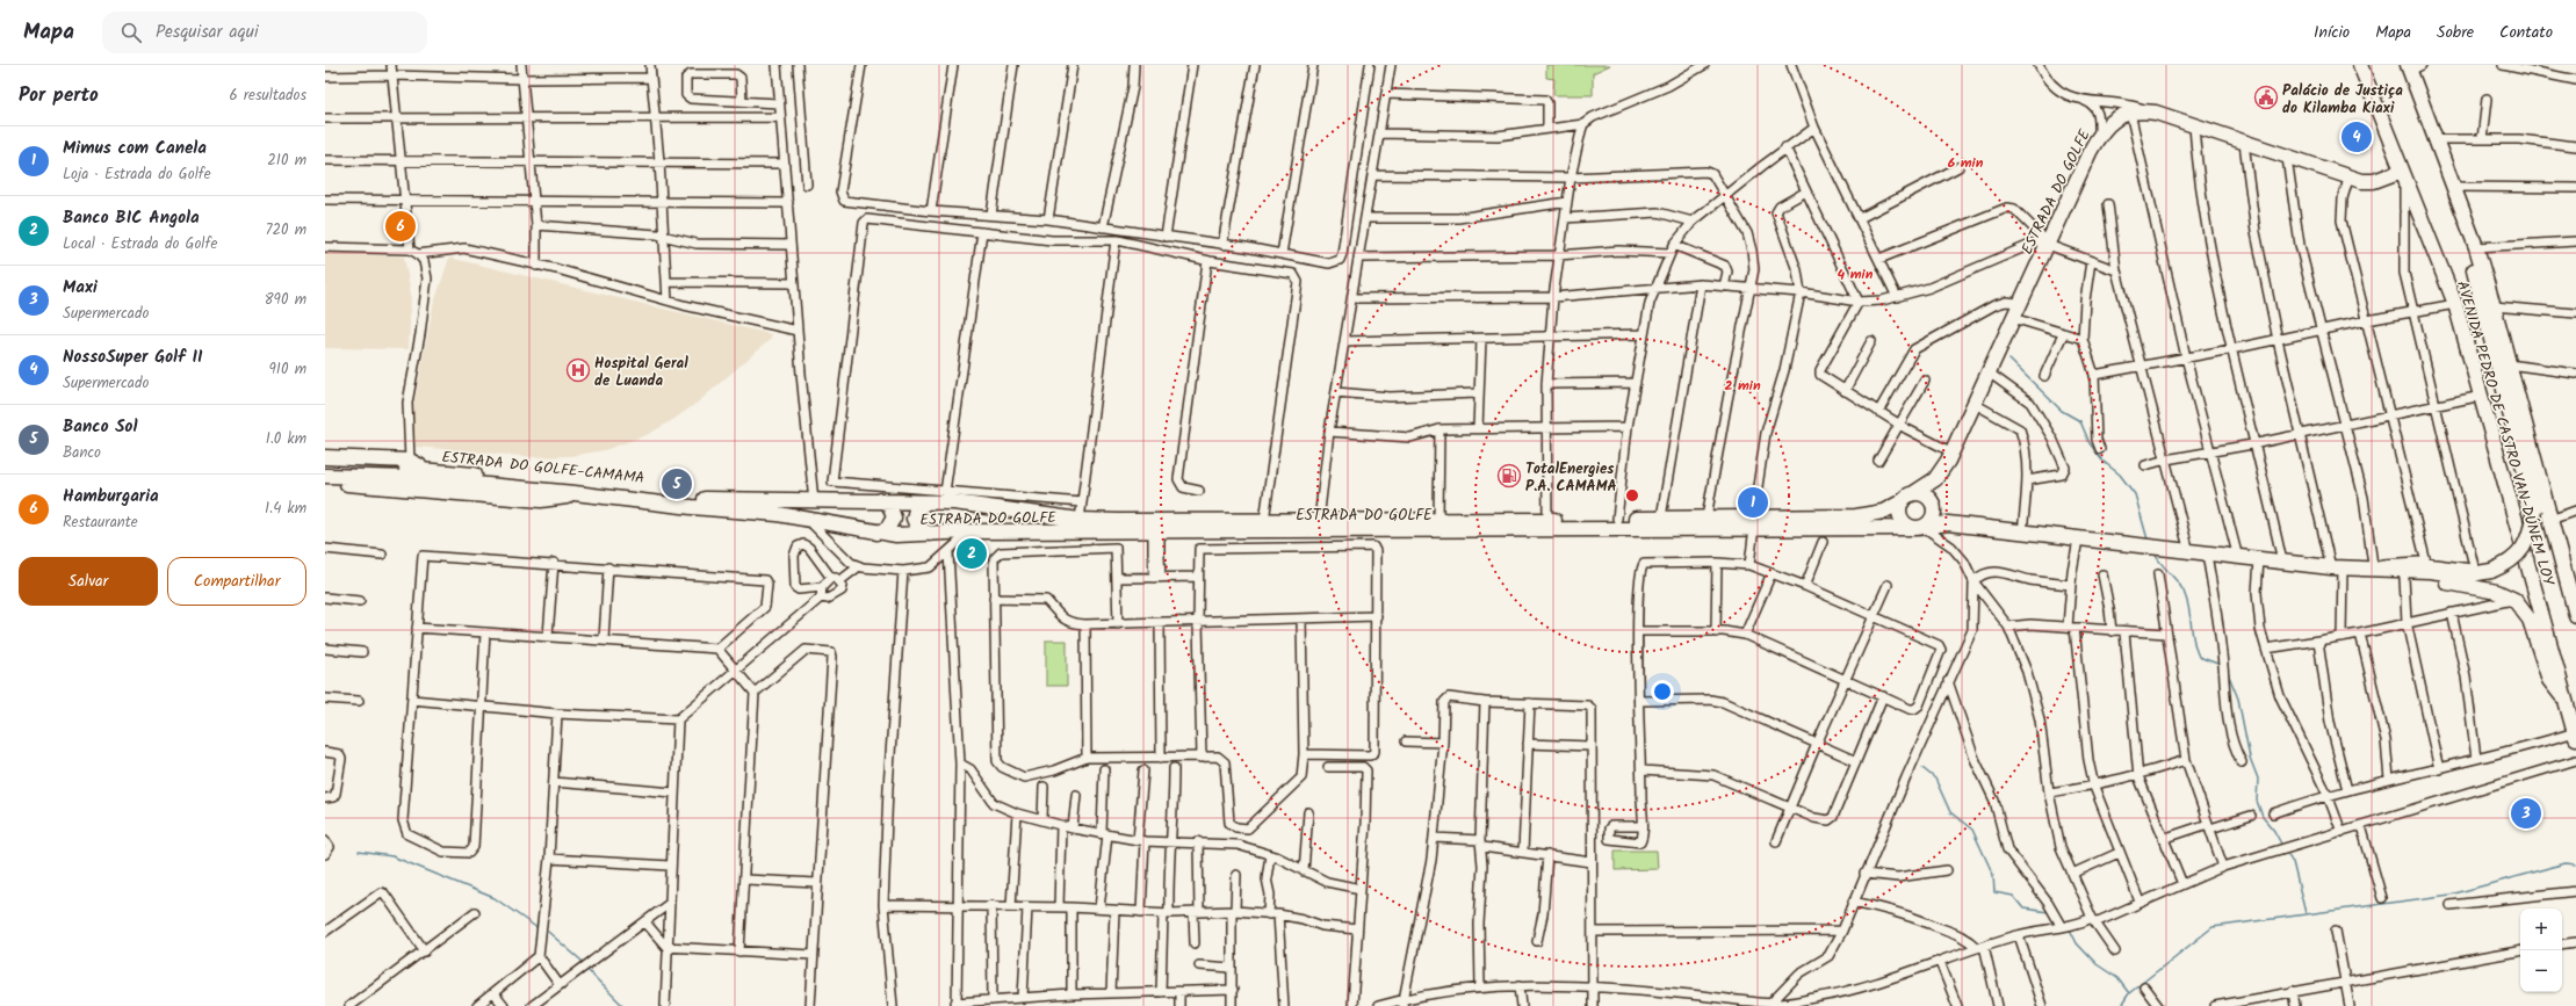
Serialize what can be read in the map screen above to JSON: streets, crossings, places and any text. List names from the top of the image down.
{
  "streets": {
    "highway": ["ESTRADA DO GOLFE", "AVENIDA PEDRO DE CASTRO VAN-DÚNEM LOY", "ESTRADA DO GOLFE-CAMAMA"]
  },
  "crossings": [
    ["ESTRADA DO GOLFE", "AVENIDA PEDRO DE CASTRO VAN-DÚNEM LOY"],
    ["ESTRADA DO GOLFE", "ESTRADA DO GOLFE-CAMAMA"]
  ],
  "places": {
    "public building": ["Palácio de Justiça do Kilamba Kiaxi"],
    "hospital": ["Hospital Geral de Luanda"],
    "fuel station": ["TotalEnergies P.A. CAMAMA"]
  },
  "page": {
    "header": "Mapa",
    "search": "Pesquisar aqui",
    "nav": [
      "Início",
      "Mapa",
      "Sobre",
      "Contato"
    ],
    "heading": ["Por perto", "6 resultados"],
    "pins": [
      "4",
      "6",
      "5",
      "1",
      "2",
      "3"
    ],
    "list": [
      {
        "mark": "1",
        "name": "Mimus com Canela",
        "note": "Loja · Estrada do Golfe",
        "value": "210 m"
      },
      {
        "mark": "2",
        "name": "Banco BIC Angola",
        "note": "Local · Estrada do Golfe",
        "value": "720 m"
      },
      {
        "mark": "3",
        "name": "Maxi",
        "note": "Supermercado",
        "value": "890 m"
      },
      {
        "mark": "4",
        "name": "NossoSuper Golf II",
        "note": "Supermercado",
        "value": "910 m"
      },
      {
        "mark": "5",
        "name": "Banco Sol",
        "note": "Banco",
        "value": "1.0 km"
      },
      {
        "mark": "6",
        "name": "Hamburgaria",
        "note": "Restaurante",
        "value": "1.4 km"
      }
    ],
    "buttons": ["Salvar", "Compartilhar"],
    "map_buttons": ["+", "−"]
  },
  "rings": ["6 min", "4 min", "2 min"]
}
